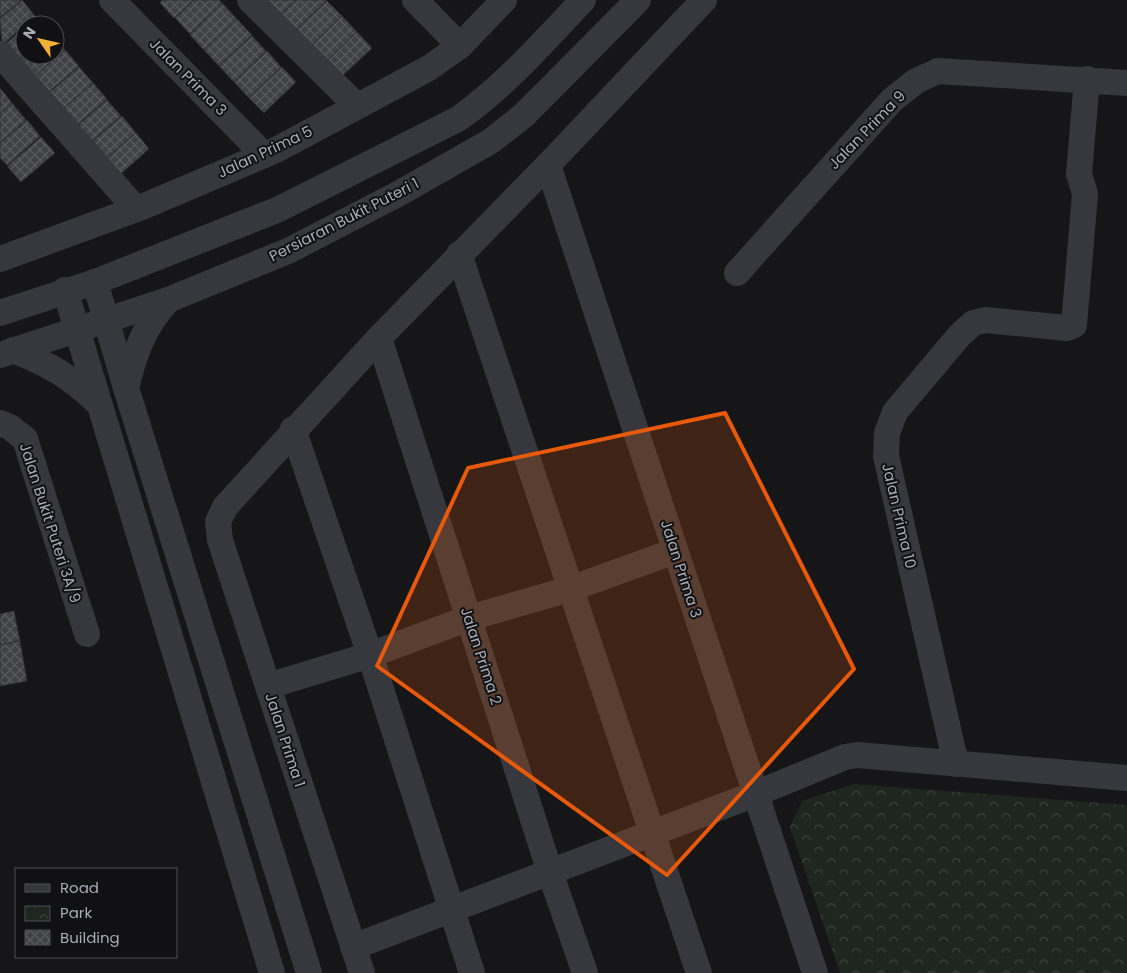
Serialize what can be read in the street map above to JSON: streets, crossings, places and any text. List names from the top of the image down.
{
  "streets": {
    "street": [
      "Jalan Prima 3",
      "Jalan Prima 9",
      "Jalan Prima 5",
      "Persiaran Bukit Puteri 1",
      "Jalan Prima 10",
      "Jalan Bukit Puteri 3A/9",
      "Jalan Prima 2",
      "Jalan Prima 1"
    ]
  },
  "crossings": [
    ["Jalan Prima 3", "Jalan Prima 5"],
    ["Jalan Prima 9", "Jalan Prima 10"]
  ],
  "legend": ["Road", "Park", "Building"],
  "north": "top left"
}
